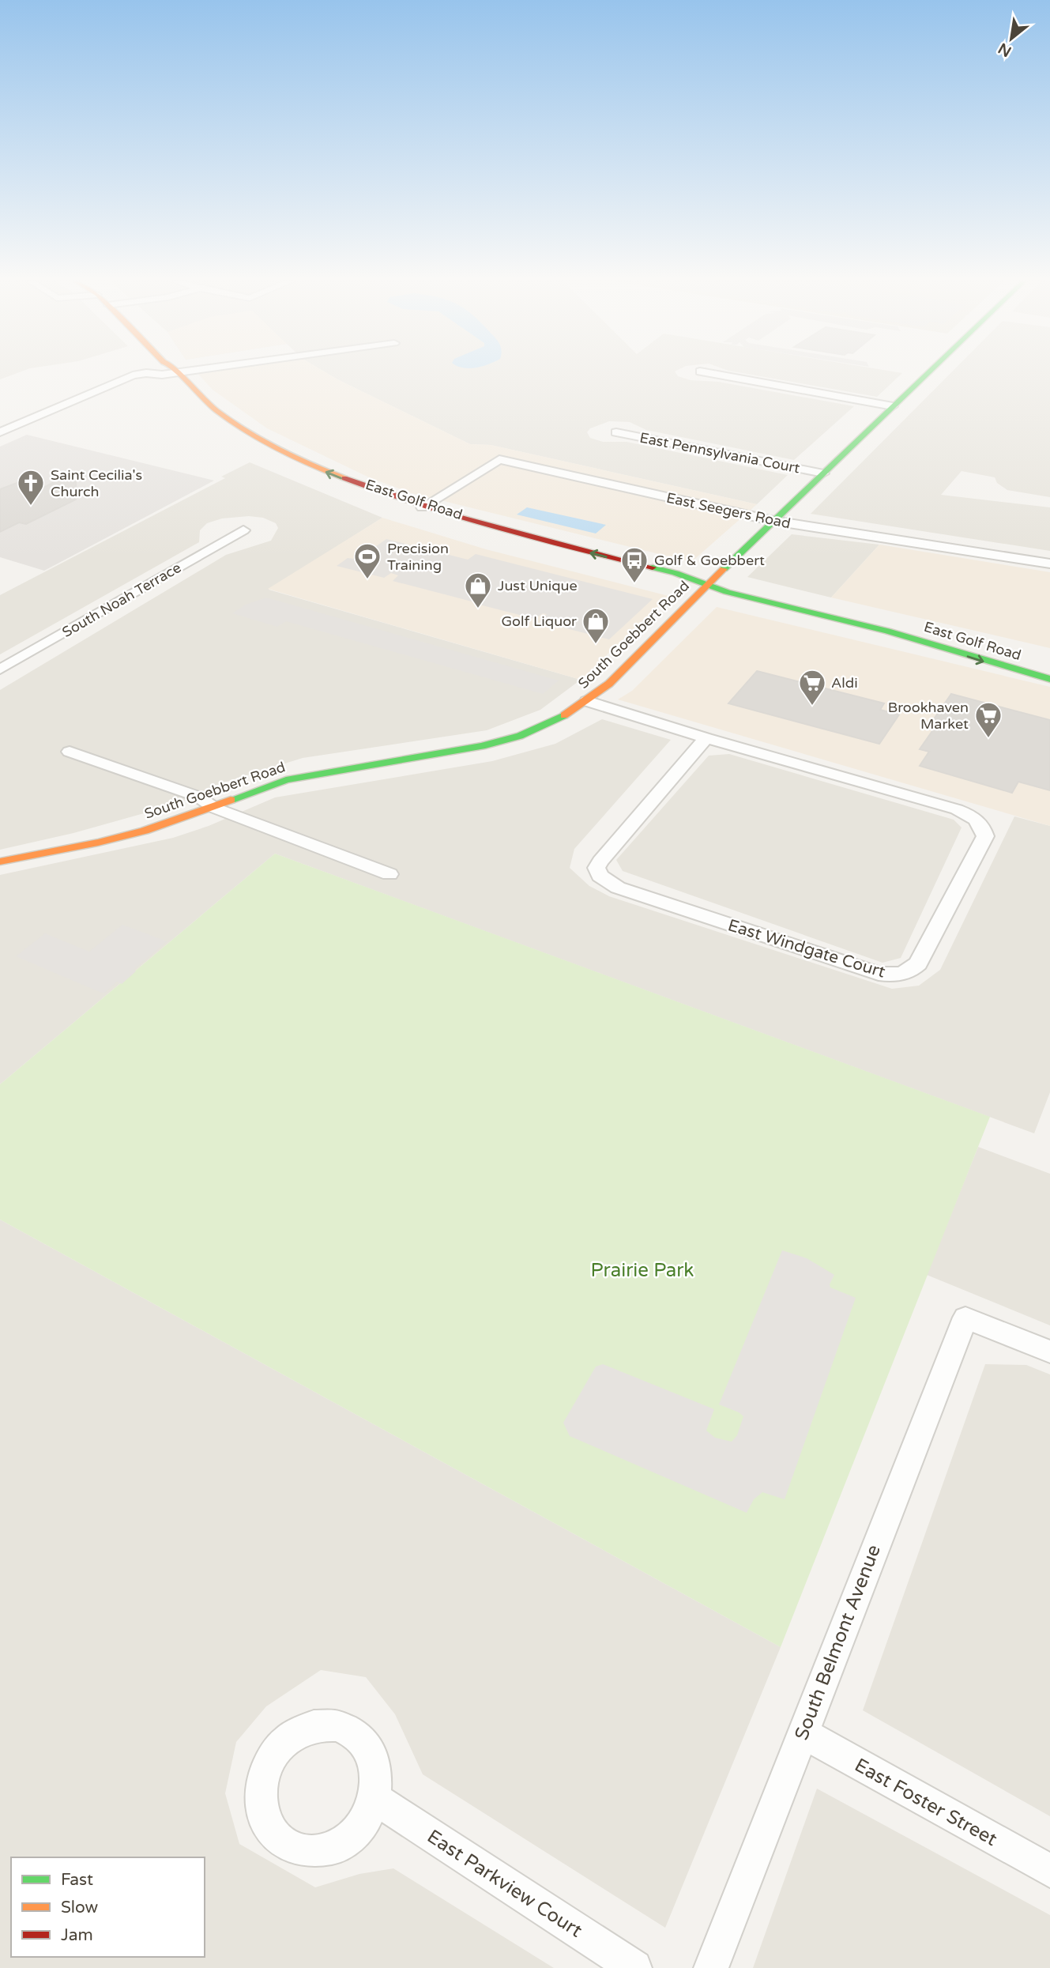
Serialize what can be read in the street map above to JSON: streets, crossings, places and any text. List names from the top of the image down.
{
  "streets": {
    "main road": ["East Golf Road", "South Goebbert Road"],
    "street": [
      "East Pennsylvania Court",
      "East Seegers Road",
      "South Noah Terrace",
      "East Windgate Court",
      "South Belmont Avenue",
      "East Foster Street",
      "East Parkview Court"
    ]
  },
  "crossings": [
    ["East Pennsylvania Court", "South Goebbert Road"],
    ["East Golf Road", "East Seegers Road"],
    ["East Golf Road", "South Goebbert Road"],
    ["East Seegers Road", "South Goebbert Road"],
    ["South Goebbert Road", "East Windgate Court"],
    ["South Belmont Avenue", "East Foster Street"]
  ],
  "parks": ["Prairie Park"],
  "places": {
    "church": ["Saint Cecilia's Church"],
    "sports": ["Precision Training"],
    "bus stop": ["Golf & Goebbert"],
    "shop": ["Just Unique", "Golf Liquor"],
    "supermarket": ["Aldi", "Brookhaven Market"]
  },
  "legend": ["Fast", "Slow", "Jam"],
  "north": "bottom left"
}
